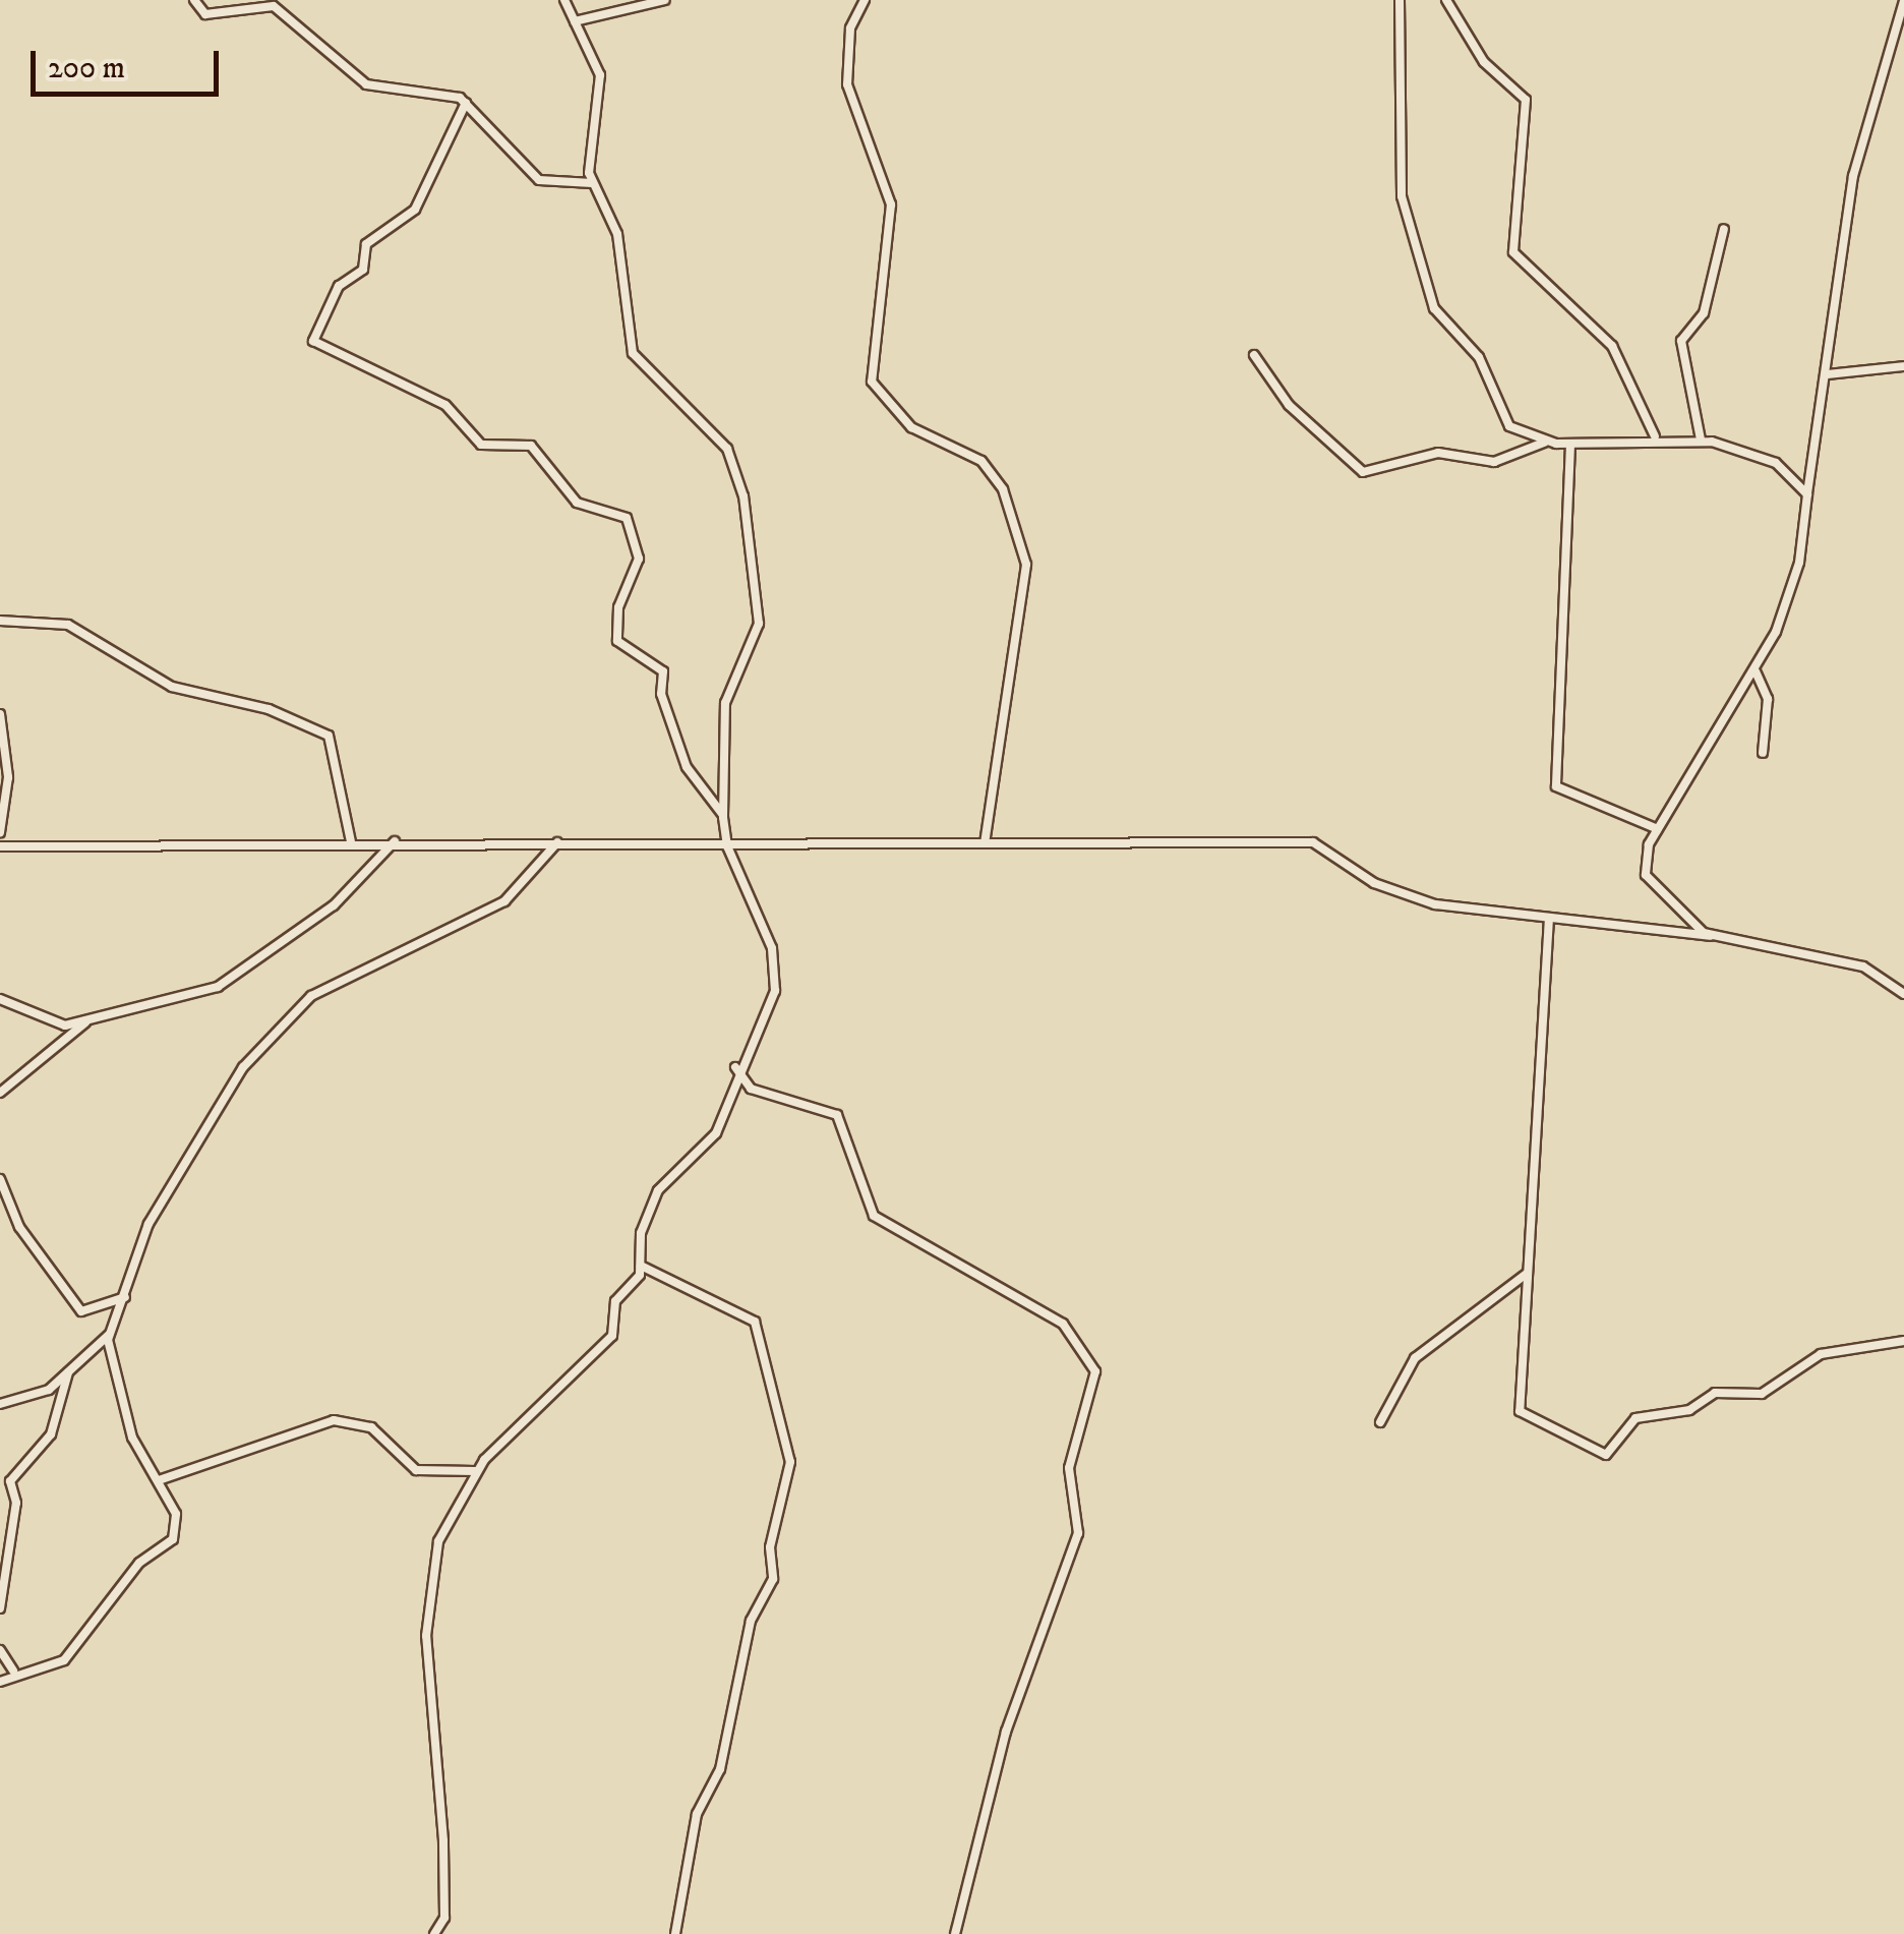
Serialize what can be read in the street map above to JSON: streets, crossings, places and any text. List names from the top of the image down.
{
  "scale_bar": "200 m"
}
